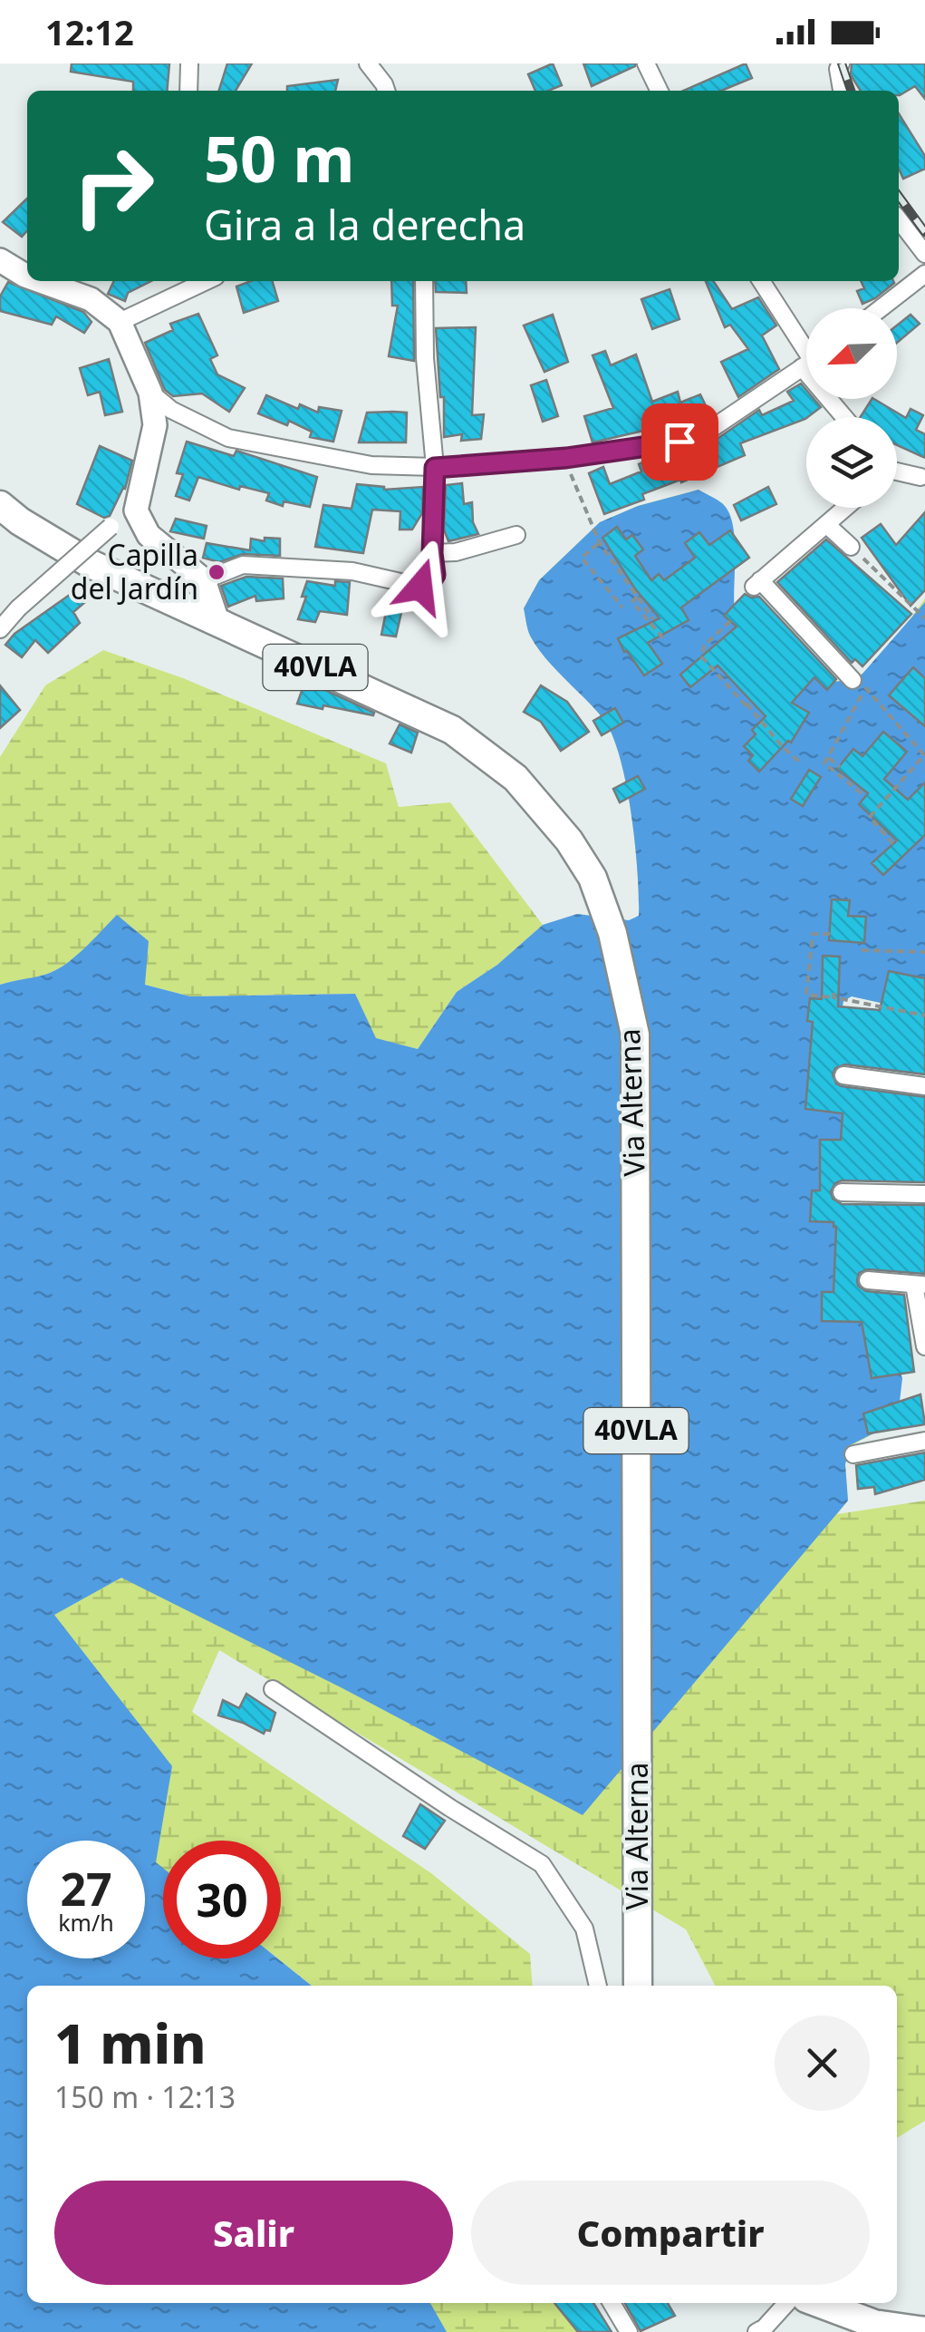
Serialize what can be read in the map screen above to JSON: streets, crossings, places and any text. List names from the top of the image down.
{
  "streets": {
    "main road": ["40VLA", "Via Alterna"]
  },
  "places": ["Capilla del Jardín"],
  "north": "bottom left",
  "page": {
    "status": "12:12",
    "turn": ["50 m", "Gira a la derecha"],
    "speed": "27 km/h",
    "limit": "30",
    "heading": ["1 min", "150 m · 12:13"],
    "buttons": ["Salir", "Compartir"]
  }
}
